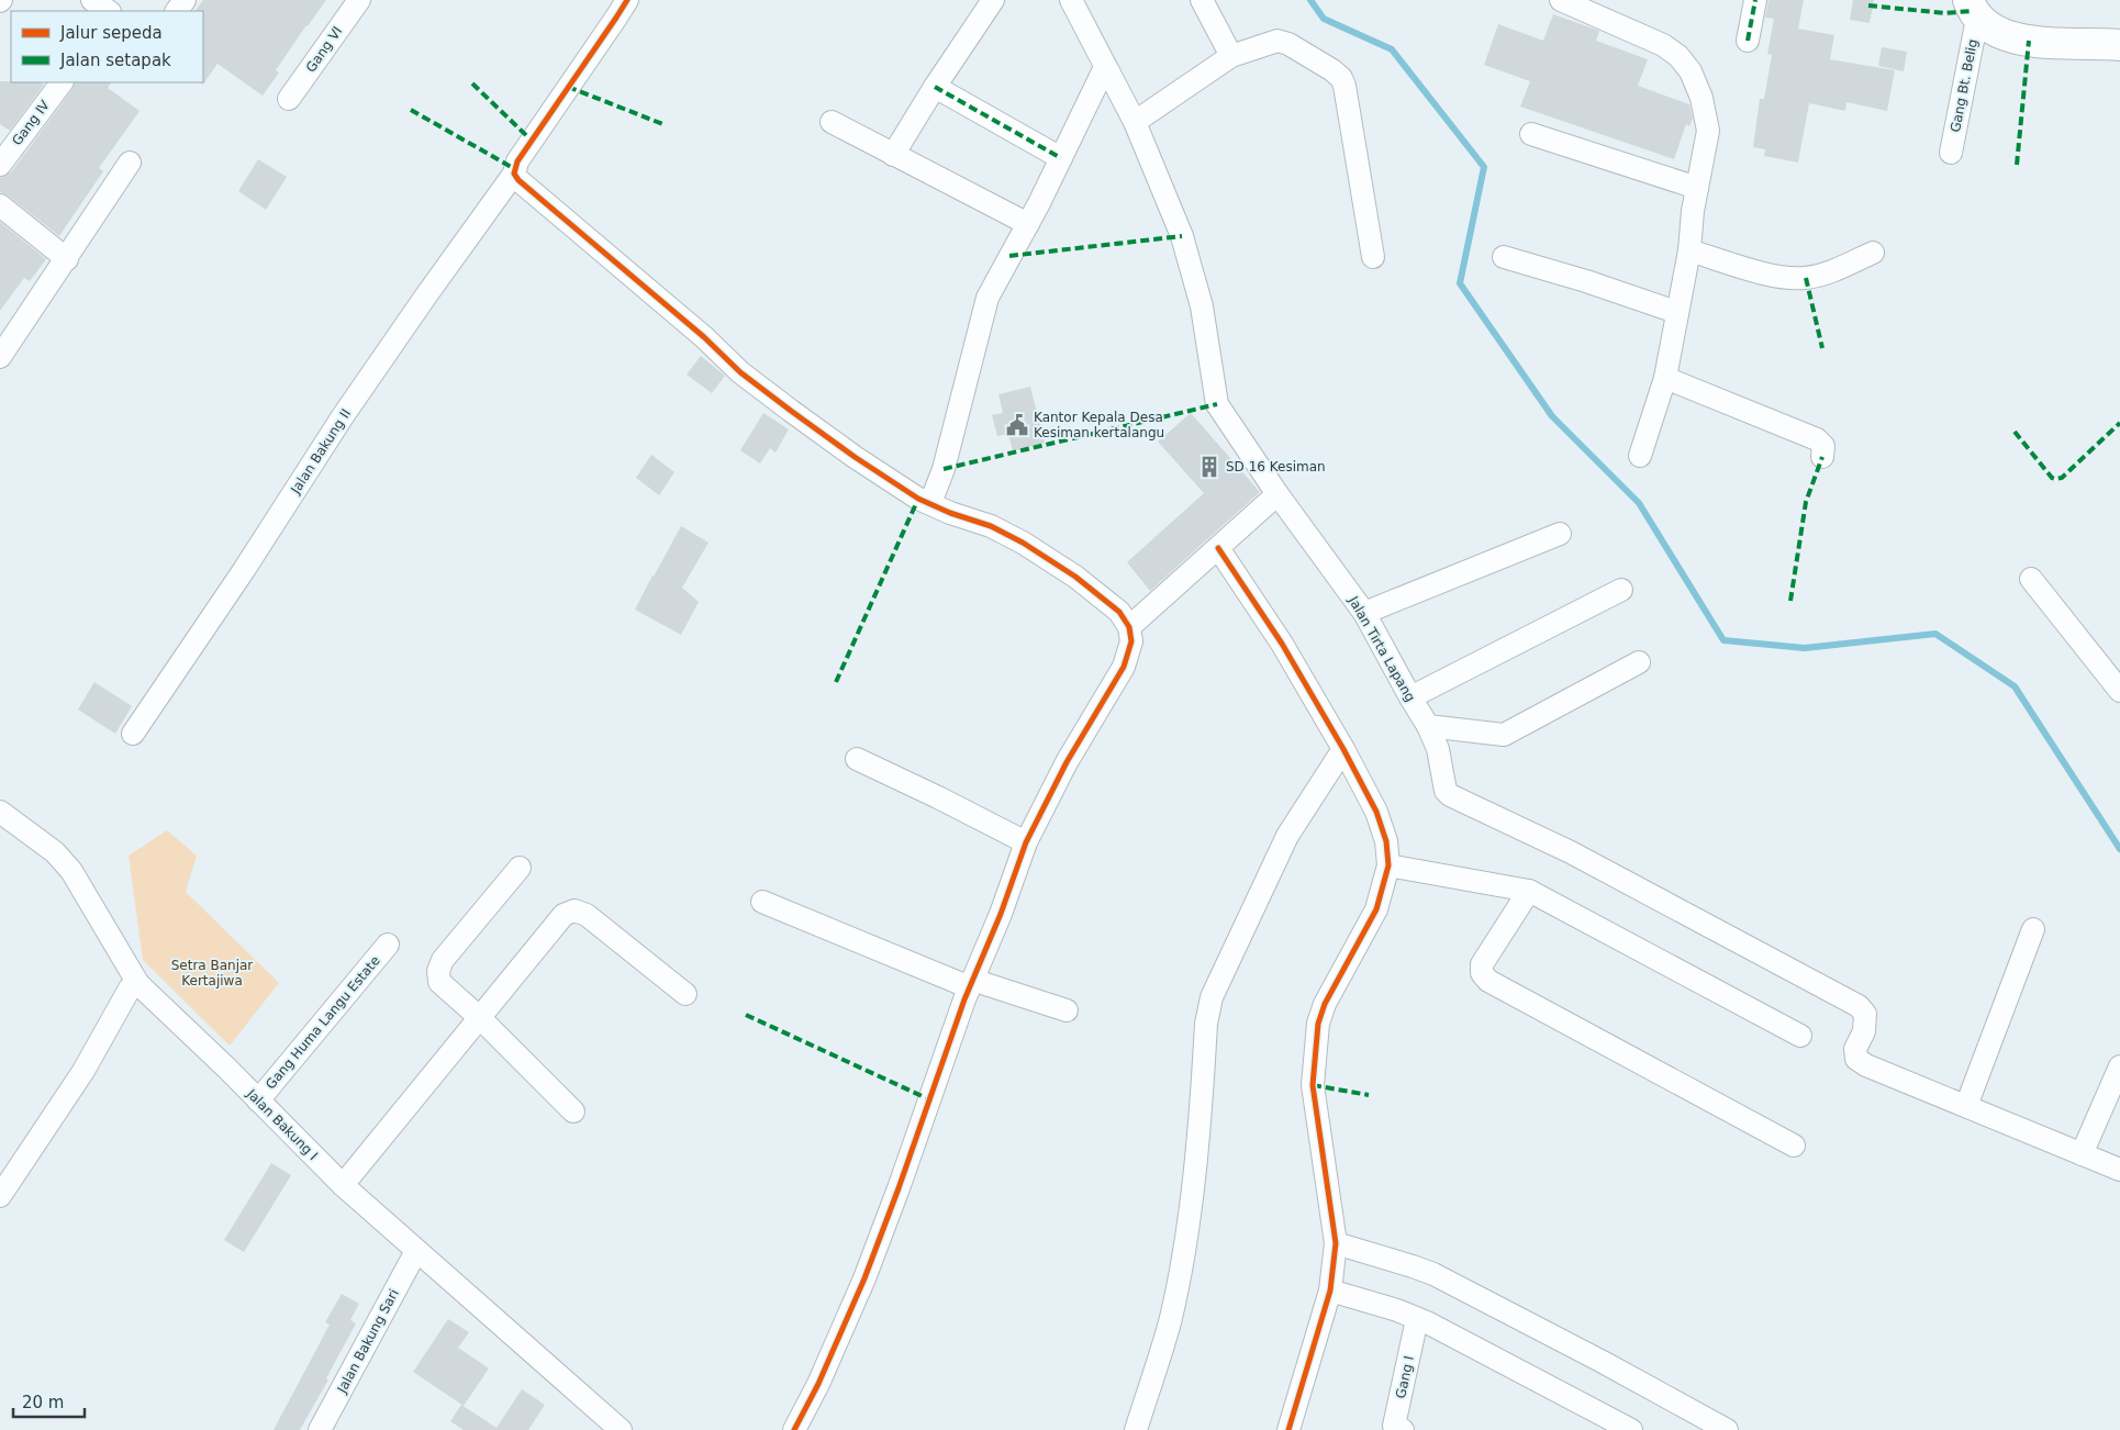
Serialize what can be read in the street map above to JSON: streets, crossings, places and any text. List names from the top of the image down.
{
  "streets": {
    "street": [
      "Gang VI",
      "Gang Bt. Belig",
      "Gang IV",
      "Jalan Bakung II",
      "Jalan Tirta Lapang",
      "Gang Huma Langu Estate",
      "Jalan Bakung I",
      "Jalan Bakung Sari",
      "Gang I"
    ]
  },
  "crossings": [
    ["Gang Huma Langu Estate", "Jalan Bakung I"],
    ["Jalan Bakung I", "Jalan Bakung Sari"]
  ],
  "parks": ["Setra Banjar Kertajiwa"],
  "places": {
    "public building": ["Kantor Kepala Desa Kesiman kertalangu"],
    "building": ["SD 16 Kesiman"]
  },
  "legend": ["Jalur sepeda", "Jalan setapak"],
  "scale_bar": "20 m"
}
